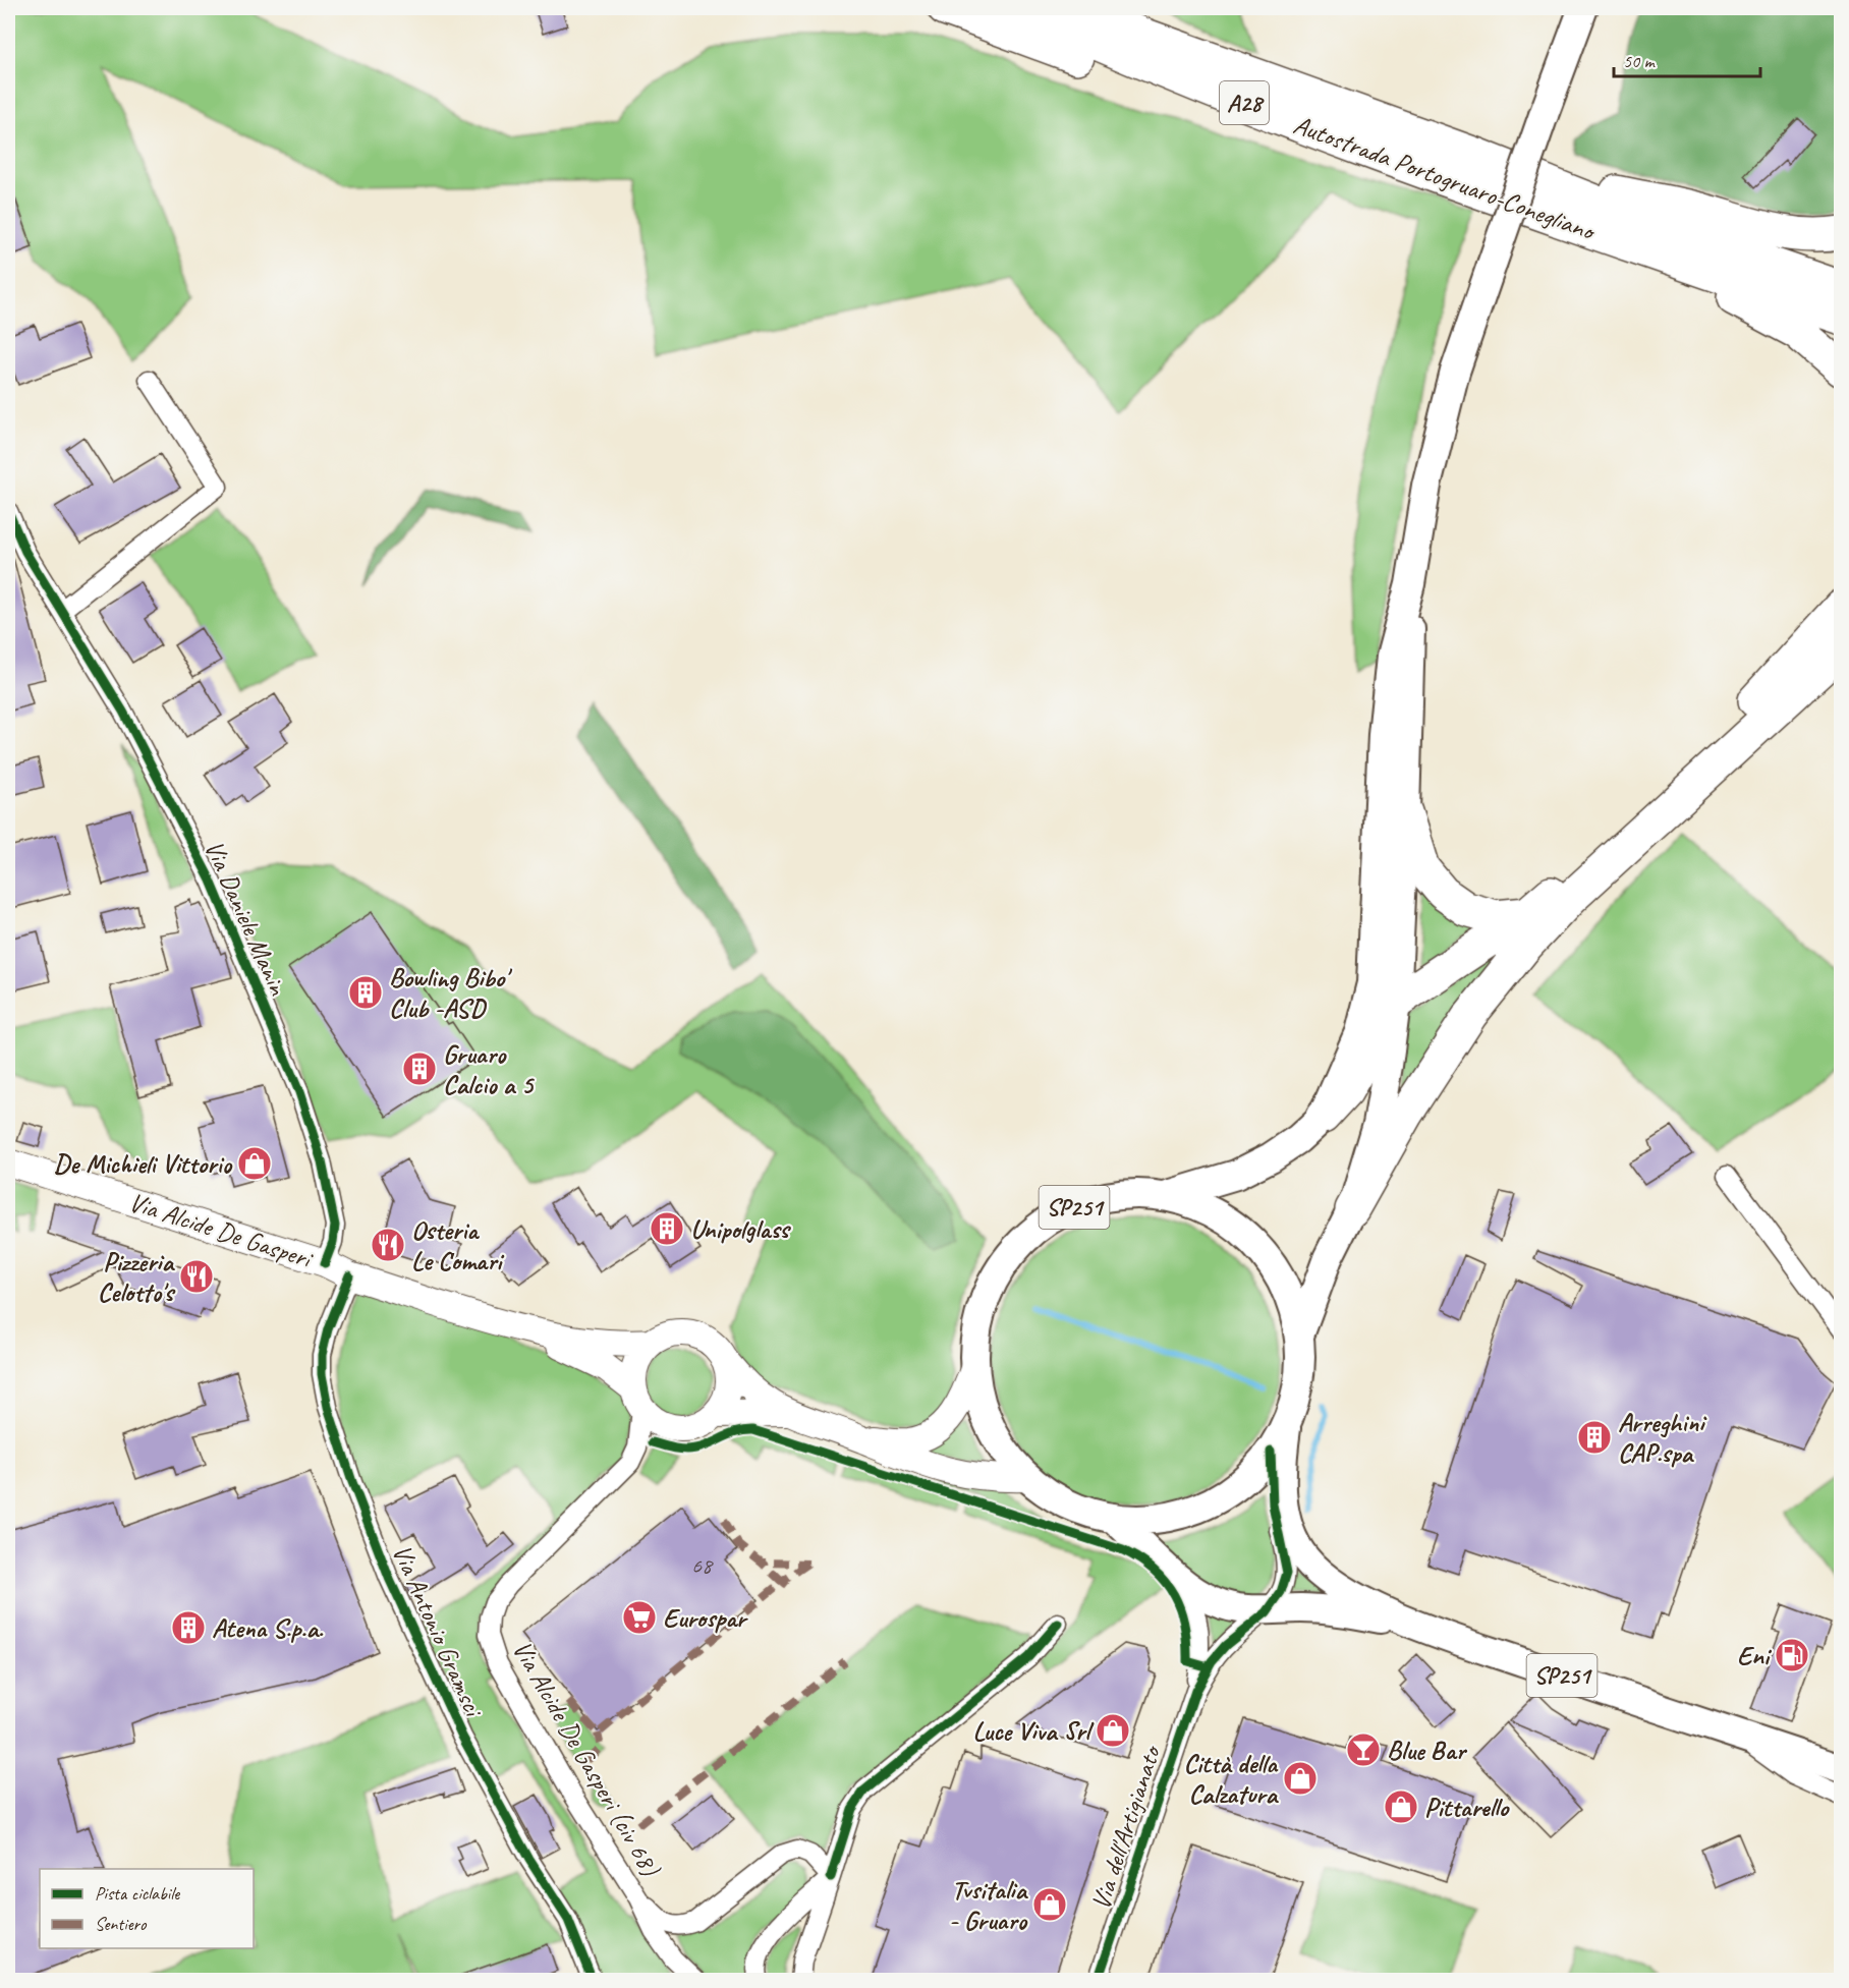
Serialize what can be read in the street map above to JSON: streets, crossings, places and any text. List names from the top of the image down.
{
  "streets": {
    "highway": ["A28", "Autostrada Portogruaro-Conegliano"],
    "main road": ["SP251", "Via Alcide De Gasperi"],
    "street": [
      "Via Daniele Manin",
      "Via Antonio Gramsci",
      "Via Alcide De Gasperi (civ 68)",
      "Via dell'Artigianato"
    ]
  },
  "crossings": [
    ["Via Daniele Manin", "Via Alcide De Gasperi"],
    ["Via Alcide De Gasperi", "Via Antonio Gramsci"],
    ["Via Alcide De Gasperi", "Via Alcide De Gasperi (civ 68)"]
  ],
  "places": {
    "building": [
      "Bowling Bibo' Club -ASD",
      "Gruaro Calcio a 5",
      "Unipolglass",
      "Arreghini CAP.spa",
      "Atena S.p.a."
    ],
    "shop": [
      "De Michieli Vittorio",
      "Luce Viva Srl",
      "Città della Calzatura",
      "Pittarello",
      "Tvsitalia - Gruaro"
    ],
    "restaurant": ["Osteria Le Comari", "Pizzeria Celotto's"],
    "supermarket": ["Eurospar"],
    "fuel station": ["Eni"],
    "bar": ["Blue Bar"]
  },
  "house_numbers": ["68"],
  "legend": ["Pista ciclabile", "Sentiero"],
  "scale_bar": "50 m"
}
